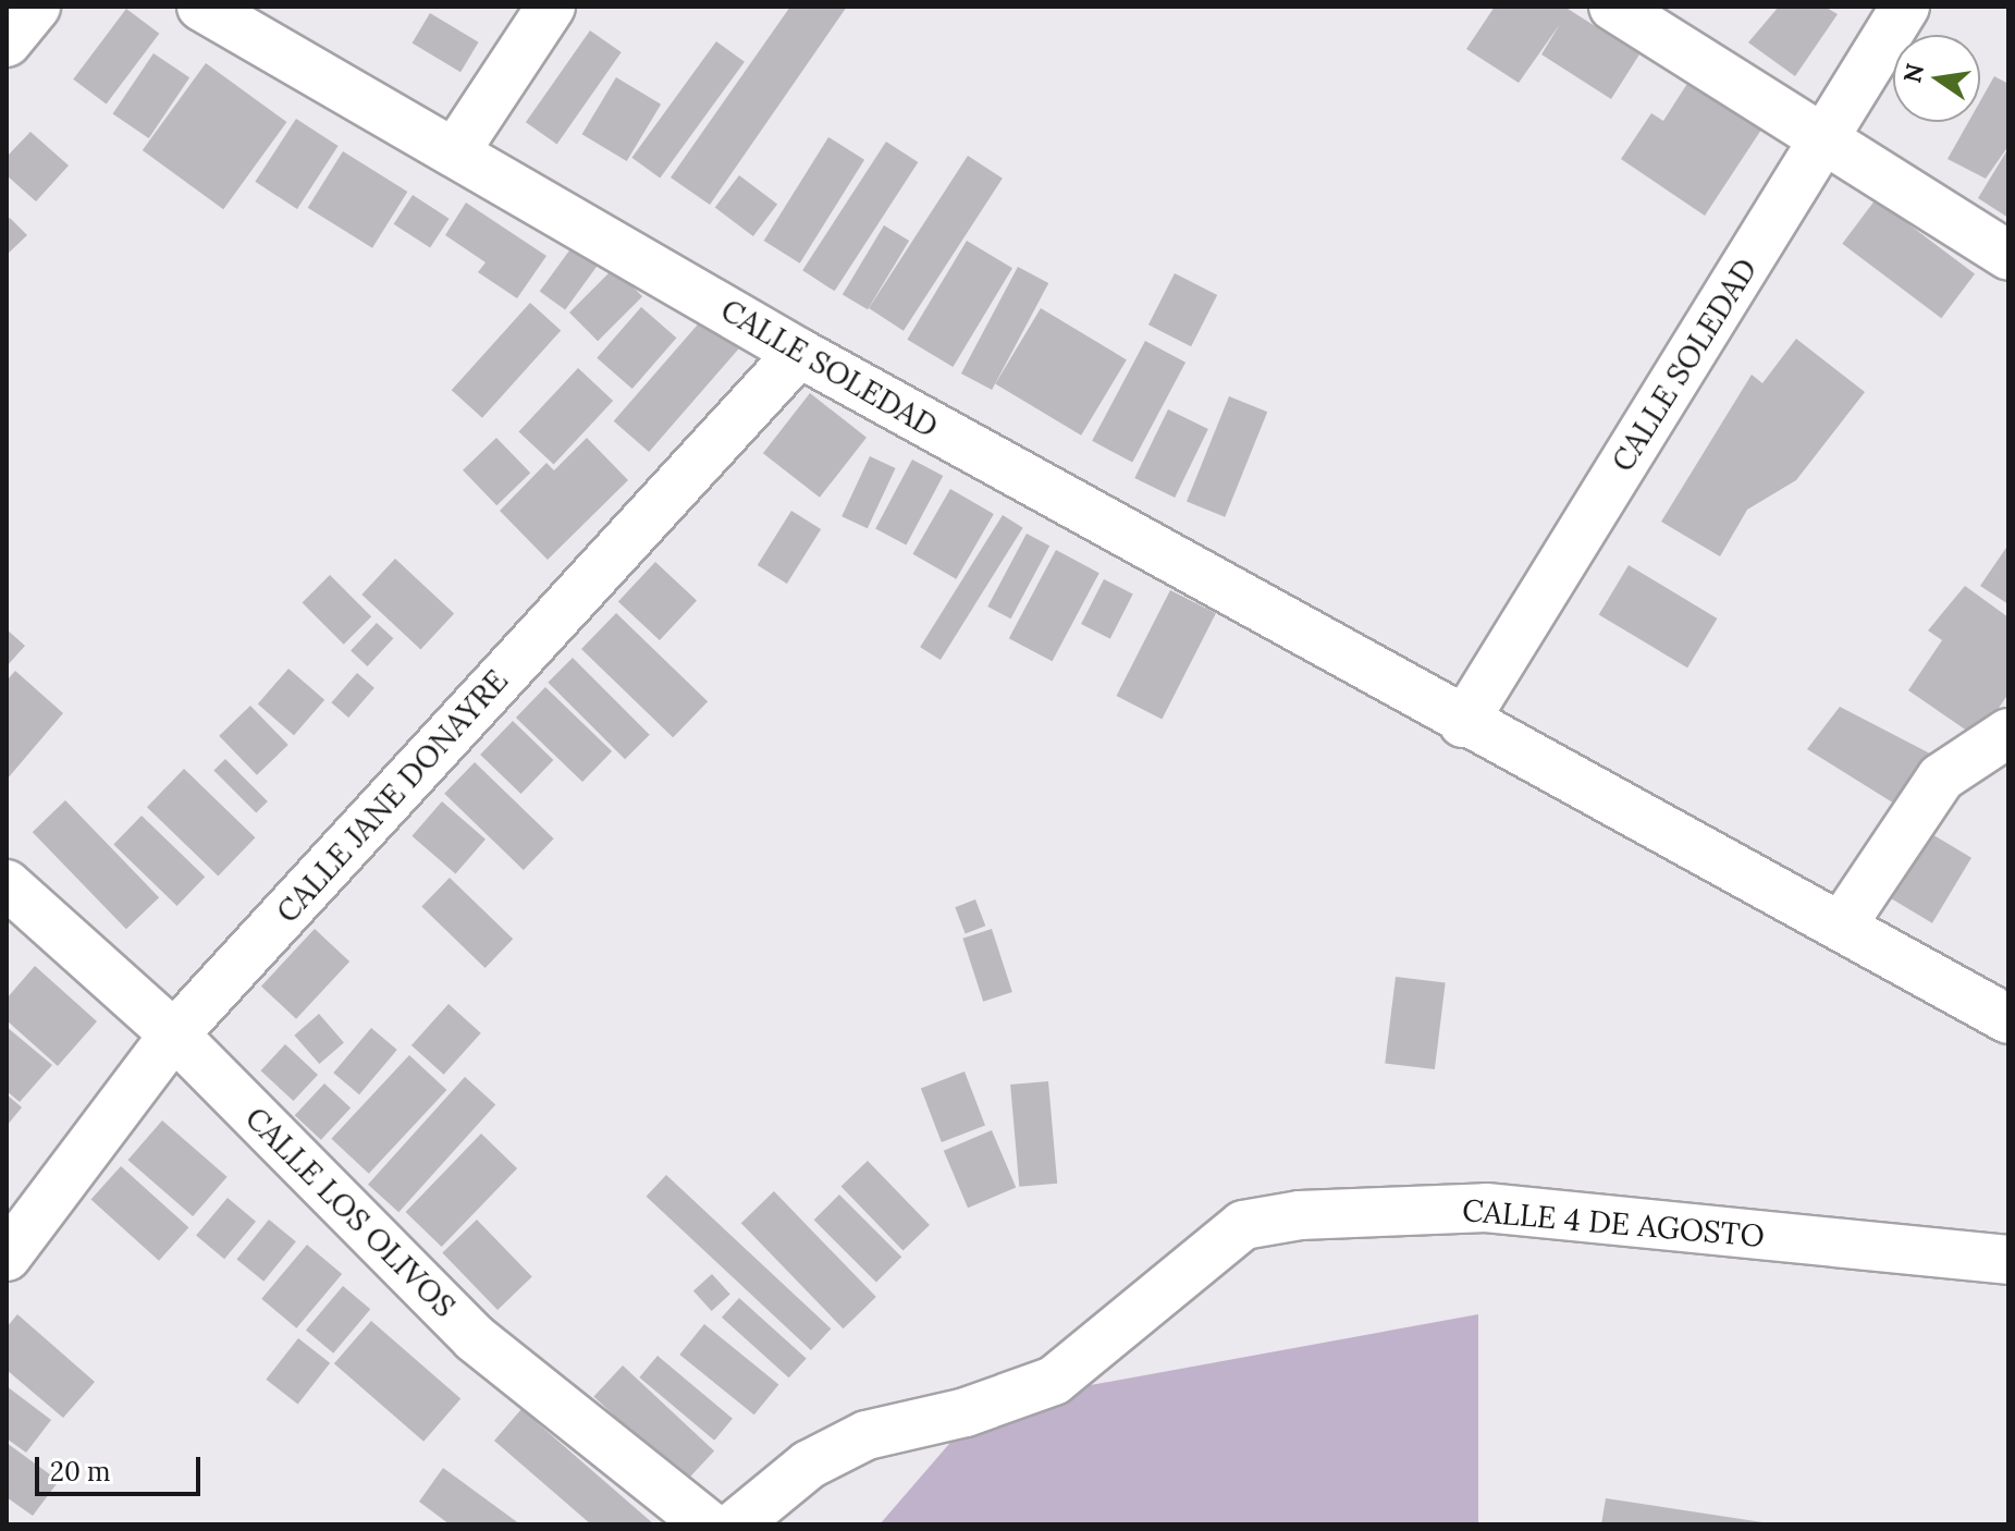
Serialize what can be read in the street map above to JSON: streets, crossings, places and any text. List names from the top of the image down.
{
  "streets": {
    "street": [
      "CALLE SOLEDAD",
      "CALLE JANE DONAYRE",
      "CALLE LOS OLIVOS",
      "CALLE 4 DE AGOSTO"
    ]
  },
  "crossings": [
    ["CALLE SOLEDAD", "CALLE JANE DONAYRE"],
    ["CALLE JANE DONAYRE", "CALLE LOS OLIVOS"]
  ],
  "scale_bar": "20 m",
  "north": "left"
}
